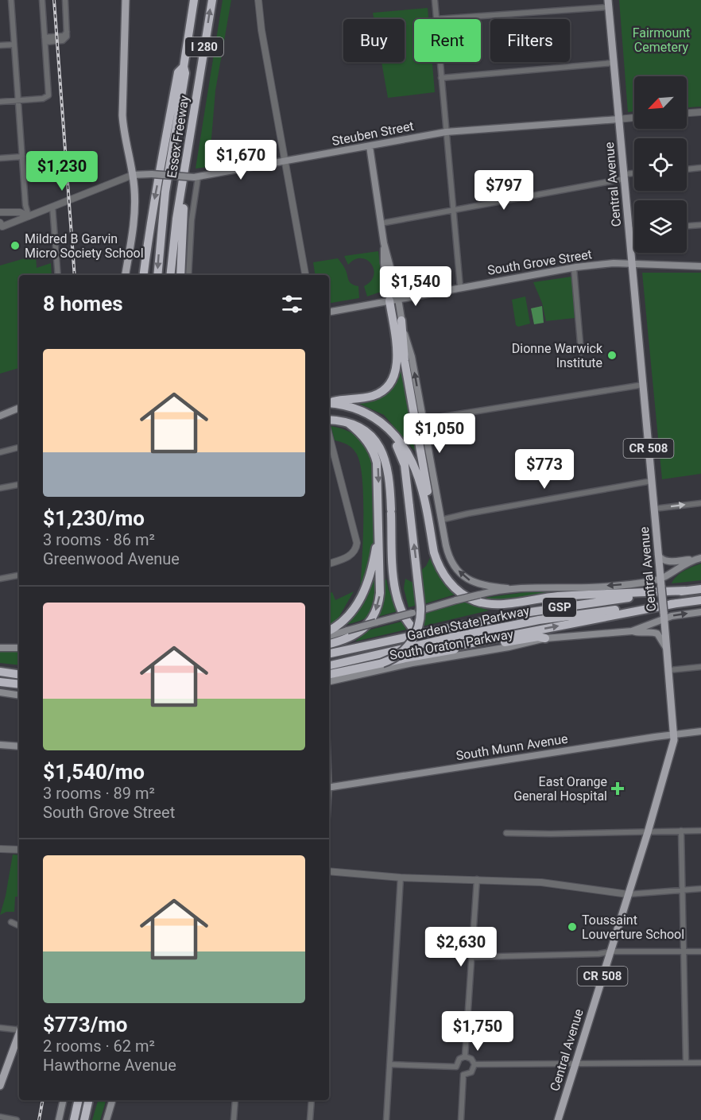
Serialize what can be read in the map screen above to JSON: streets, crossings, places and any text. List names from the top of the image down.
{
  "streets": {
    "highway": [
      "I 280",
      "Essex Freeway",
      "GSP",
      "Garden State Parkway"
    ],
    "main road": [
      "Steuben Street",
      "Central Avenue",
      "South Grove Street",
      "CR 508",
      "South Oraton Parkway",
      "South Munn Avenue"
    ]
  },
  "crossings": [
    ["Steuben Street", "Central Avenue"],
    ["Central Avenue", "South Grove Street"],
    ["Central Avenue", "South Oraton Parkway"],
    ["Central Avenue", "South Munn Avenue"]
  ],
  "parks": ["Fairmount Cemetery"],
  "places": {
    "other": ["Mildred B Garvin Micro Society School", "Dionne Warwick Institute", "Toussaint Louverture School"],
    "health": ["East Orange General Hospital"]
  },
  "north": "bottom left",
  "page": {
    "chip": ["Buy", "Rent", "Filters"],
    "price": [
      "$1,670",
      "$1,230",
      "$797",
      "$1,540",
      "$1,050",
      "$773",
      "$2,630",
      "$1,750"
    ],
    "heading": "8 homes",
    "list": [
      {
        "name": "$1,230/mo",
        "note": "3 rooms · 86 m² · Greenwood Avenue"
      },
      {
        "name": "$1,540/mo",
        "note": "3 rooms · 89 m² · South Grove Street"
      },
      {
        "name": "$773/mo",
        "note": "2 rooms · 62 m² · Hawthorne Avenue"
      }
    ]
  }
}
